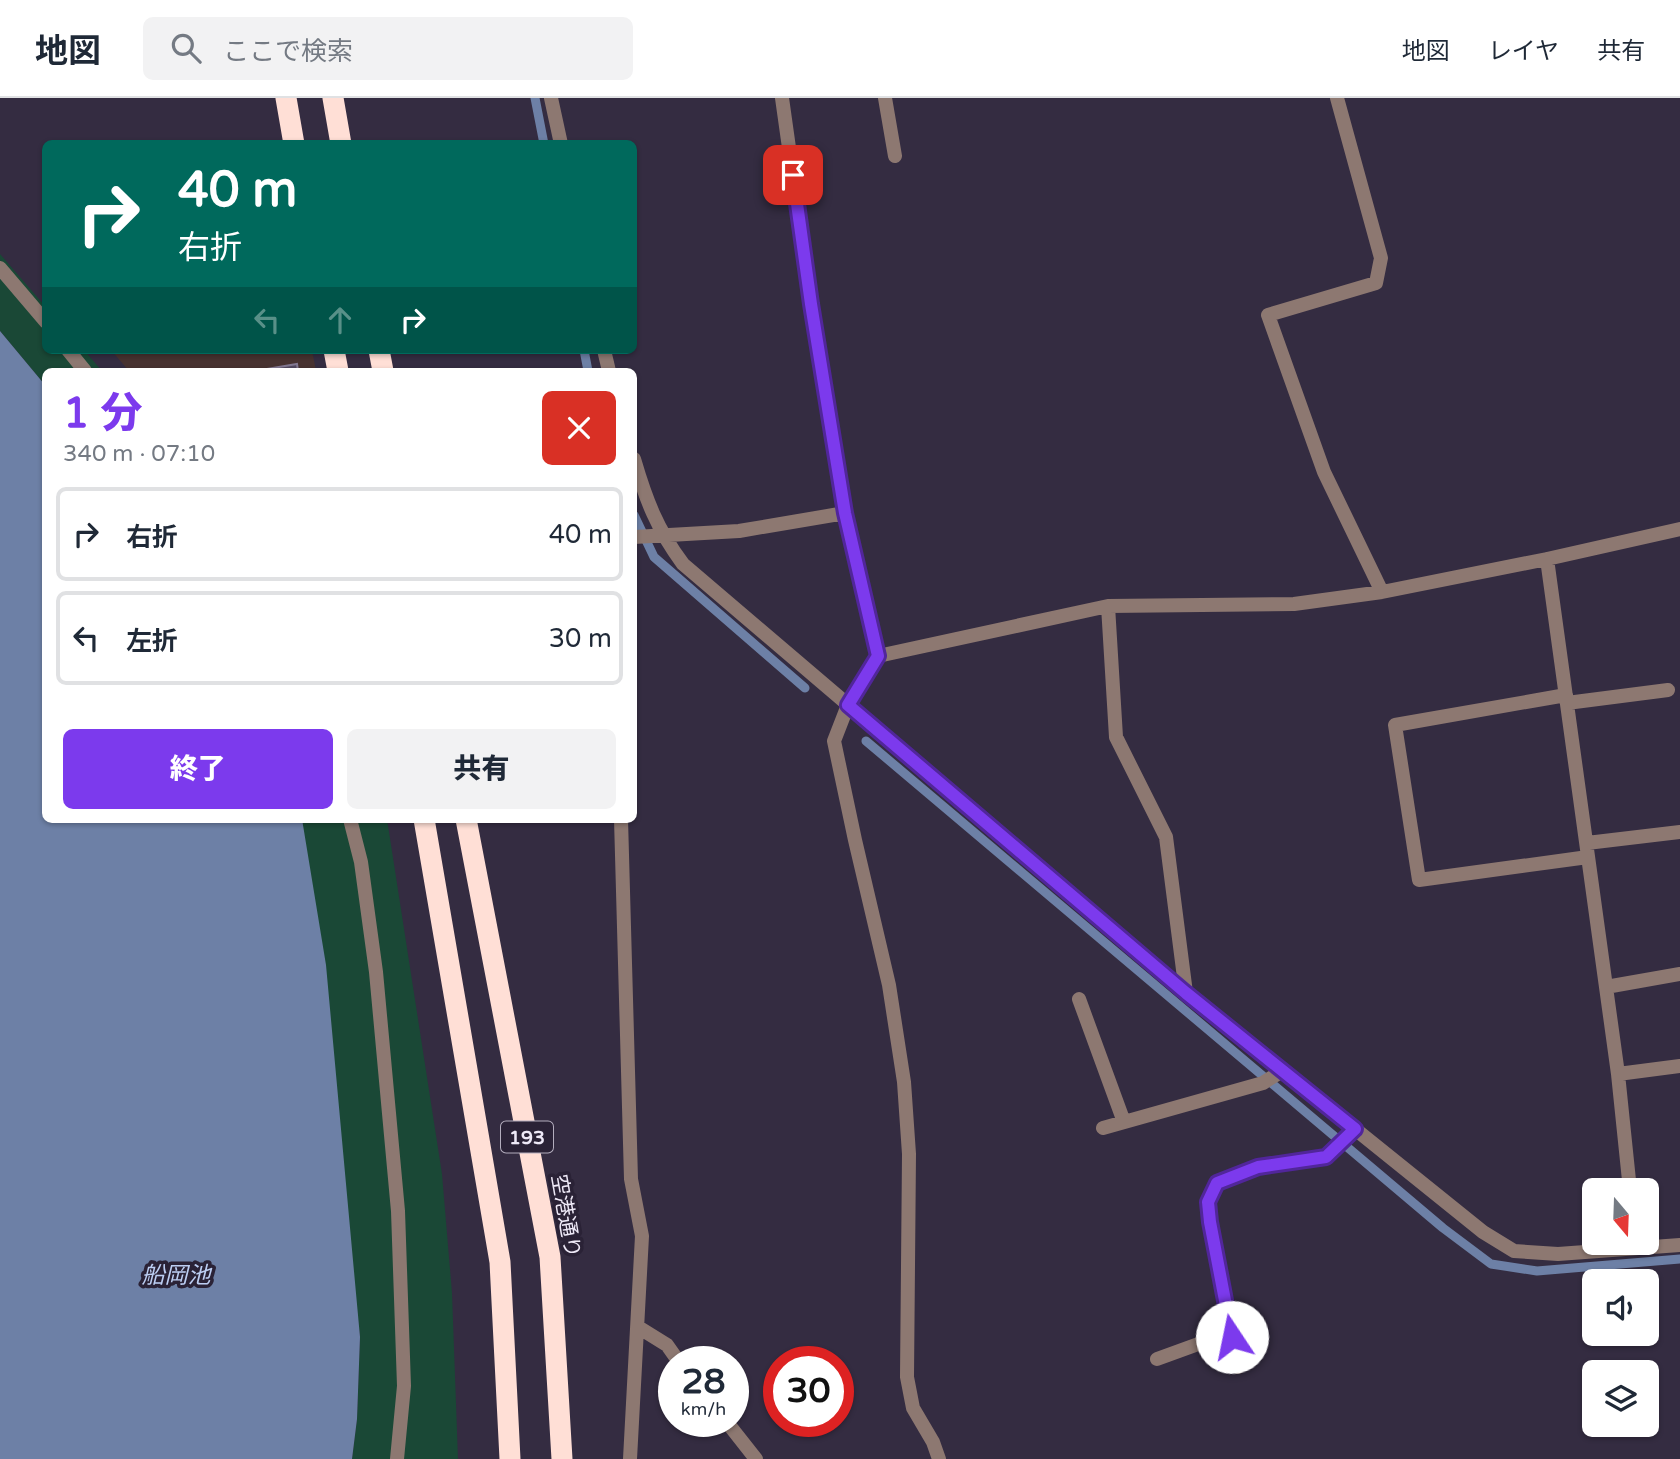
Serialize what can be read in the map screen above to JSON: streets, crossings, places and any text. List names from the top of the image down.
{
  "streets": {
    "highway": ["193", "空港通り"]
  },
  "water": ["船岡池"],
  "north": "bottom",
  "page": {
    "header": "地図",
    "search": "ここで検索",
    "nav": ["地図", "レイヤ", "共有"],
    "turn": ["40 m", "右折"],
    "heading": ["1 分", "340 m · 07:10"],
    "list": [
      {
        "name": "右折",
        "value": "40 m"
      },
      {
        "name": "左折",
        "value": "30 m"
      }
    ],
    "buttons": ["終了", "共有"],
    "speed": "28 km/h",
    "limit": "30"
  }
}
